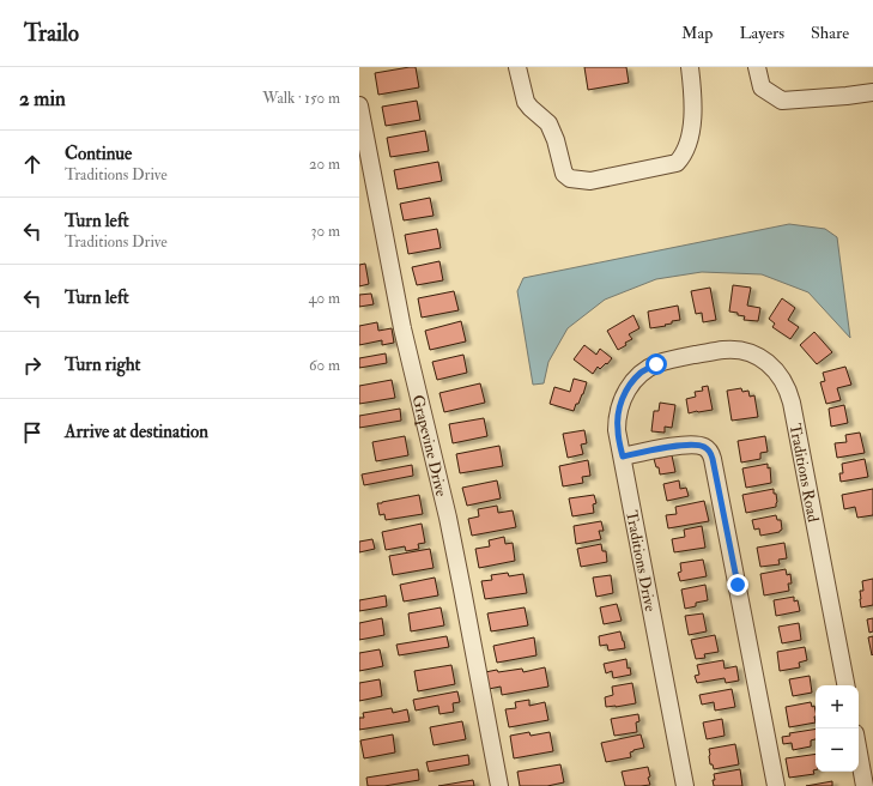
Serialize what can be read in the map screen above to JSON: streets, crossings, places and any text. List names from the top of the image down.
{
  "streets": {
    "street": ["Grapevine Drive", "Traditions Road", "Traditions Drive"]
  },
  "crossings": [
    ["Traditions Road", "Traditions Drive"]
  ],
  "page": {
    "header": "Trailo",
    "nav": ["Map", "Layers", "Share"],
    "heading": ["2 min", "Walk · 150 m"],
    "list": [
      ["Continue", "Traditions Drive", "20 m"],
      ["Turn left", "Traditions Drive", "30 m"],
      ["Turn left", "40 m"],
      ["Turn right", "60 m"],
      "Arrive at destination"
    ],
    "map_buttons": ["+", "−"]
  }
}
